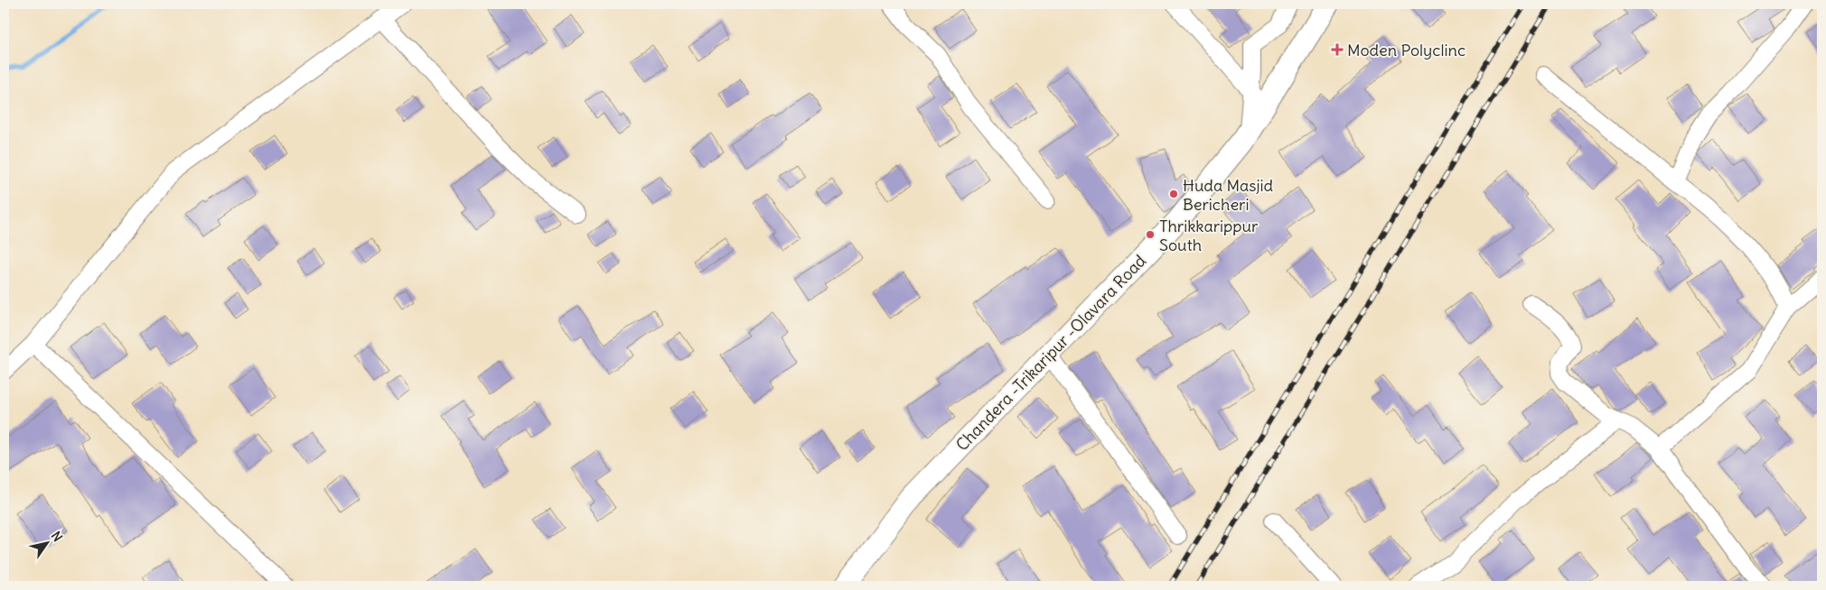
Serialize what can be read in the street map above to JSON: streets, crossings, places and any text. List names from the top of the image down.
{
  "streets": {
    "main road": ["Chandera -Trikaripur -Olavara Road"]
  },
  "places": {
    "health": ["Moden Polyclinc"],
    "other": ["Huda Masjid Bericheri", "Thrikkarippur South"]
  },
  "north": "top right"
}
